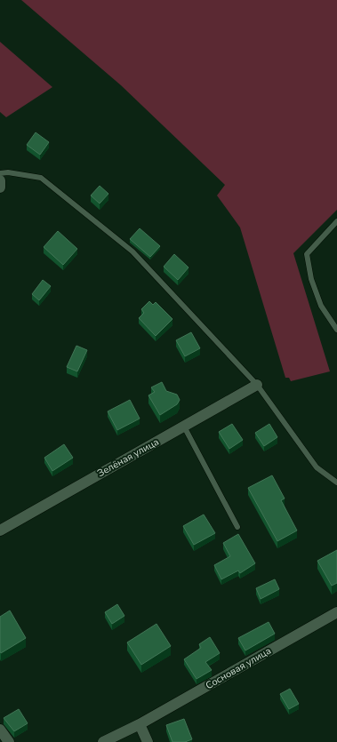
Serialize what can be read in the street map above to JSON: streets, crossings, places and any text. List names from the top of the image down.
{
  "streets": {
    "street": ["Зелёная улица", "Сосновая улица"]
  }
}
